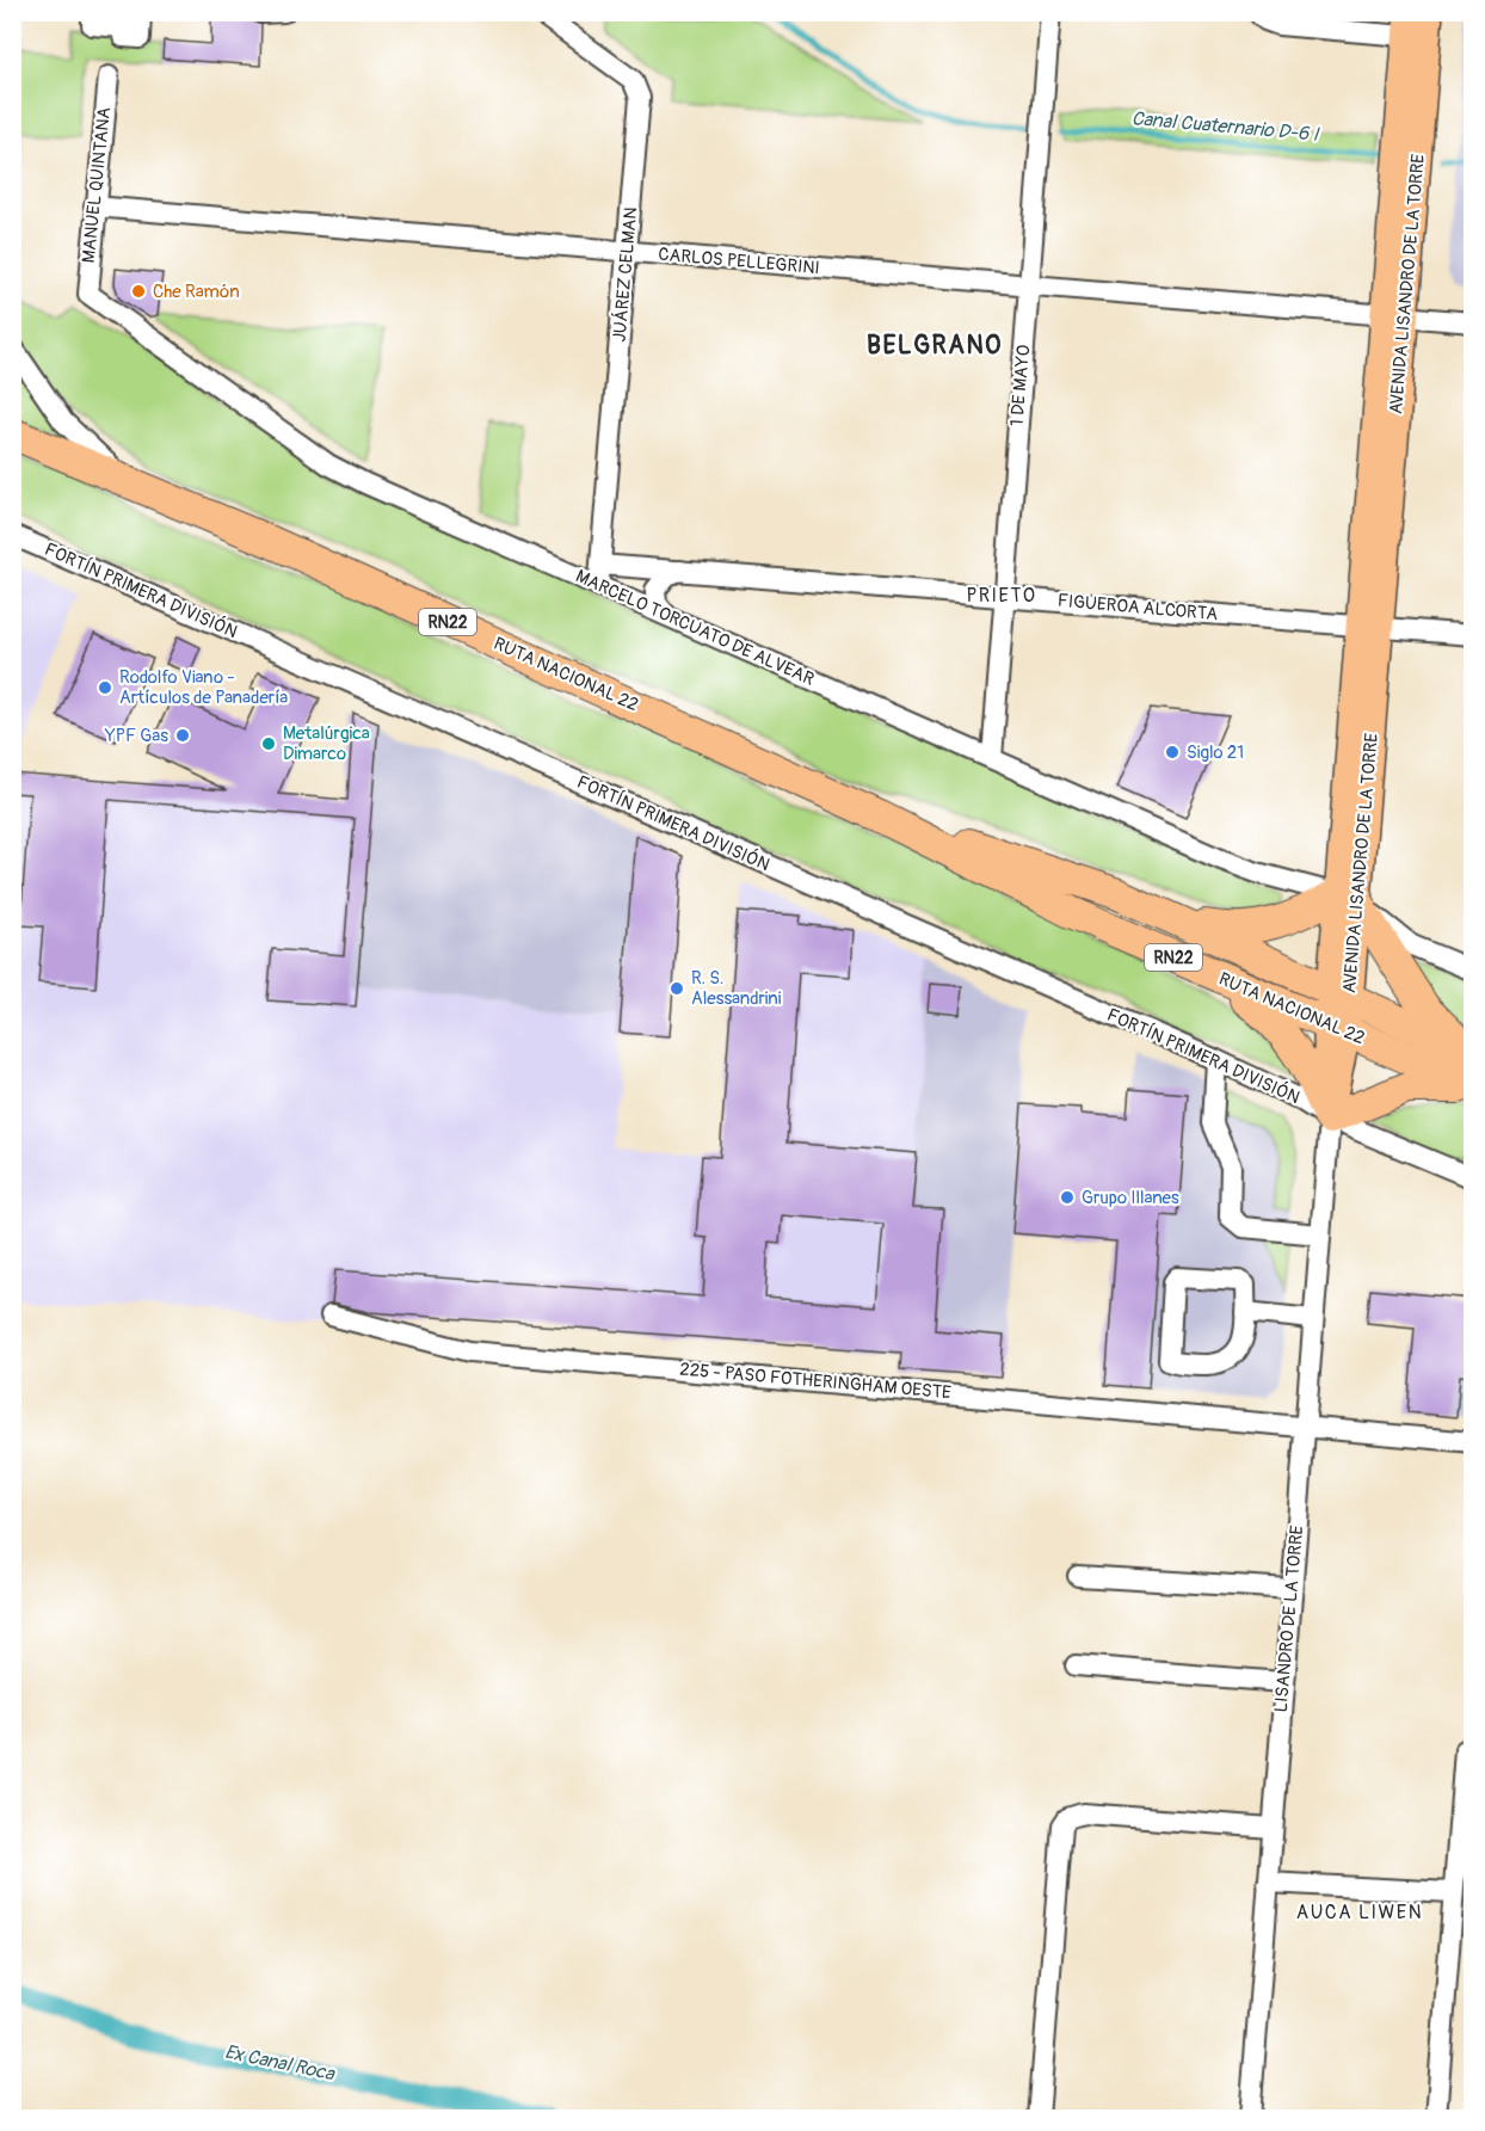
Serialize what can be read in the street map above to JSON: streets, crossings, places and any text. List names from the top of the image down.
{
  "streets": {
    "highway": ["RN22", "RUTA NACIONAL 22"],
    "main road": ["AVENIDA LISANDRO DE LA TORRE"],
    "street": [
      "MANUEL QUINTANA",
      "CARLOS PELLEGRINI",
      "JUÁREZ CELMAN",
      "1 DE MAYO",
      "FORTÍN PRIMERA DIVISIÓN",
      "FIGUEROA ALCORTA",
      "MARCELO TORCUATO DE ALVEAR",
      "225 - PASO FOTHERINGHAM OESTE",
      "LISANDRO DE LA TORRE"
    ]
  },
  "crossings": [
    ["MANUEL QUINTANA", "CARLOS PELLEGRINI"],
    ["MANUEL QUINTANA", "MARCELO TORCUATO DE ALVEAR"],
    ["CARLOS PELLEGRINI", "JUÁREZ CELMAN"],
    ["CARLOS PELLEGRINI", "AVENIDA LISANDRO DE LA TORRE"],
    ["CARLOS PELLEGRINI", "1 DE MAYO"],
    ["JUÁREZ CELMAN", "FIGUEROA ALCORTA"],
    ["JUÁREZ CELMAN", "MARCELO TORCUATO DE ALVEAR"],
    ["AVENIDA LISANDRO DE LA TORRE", "FORTÍN PRIMERA DIVISIÓN"],
    ["AVENIDA LISANDRO DE LA TORRE", "FIGUEROA ALCORTA"],
    ["AVENIDA LISANDRO DE LA TORRE", "MARCELO TORCUATO DE ALVEAR"],
    ["AVENIDA LISANDRO DE LA TORRE", "RUTA NACIONAL 22"],
    ["AVENIDA LISANDRO DE LA TORRE", "LISANDRO DE LA TORRE"],
    ["1 DE MAYO", "FIGUEROA ALCORTA"],
    ["1 DE MAYO", "MARCELO TORCUATO DE ALVEAR"],
    ["FORTÍN PRIMERA DIVISIÓN", "LISANDRO DE LA TORRE"],
    ["225 - PASO FOTHERINGHAM OESTE", "LISANDRO DE LA TORRE"]
  ],
  "districts": ["BELGRANO", "PRIETO", "AUCA LIWEN"],
  "water": ["Canal Cuaternario D-6 I", "Ex Canal Roca"],
  "places": [
    "Che Ramón",
    "Rodolfo Viano - Artículos de Panadería",
    "YPF Gas",
    "Metalúrgica Dimarco",
    "Siglo 21",
    "R. S. Alessandrini",
    "Grupo Illanes"
  ]
}
